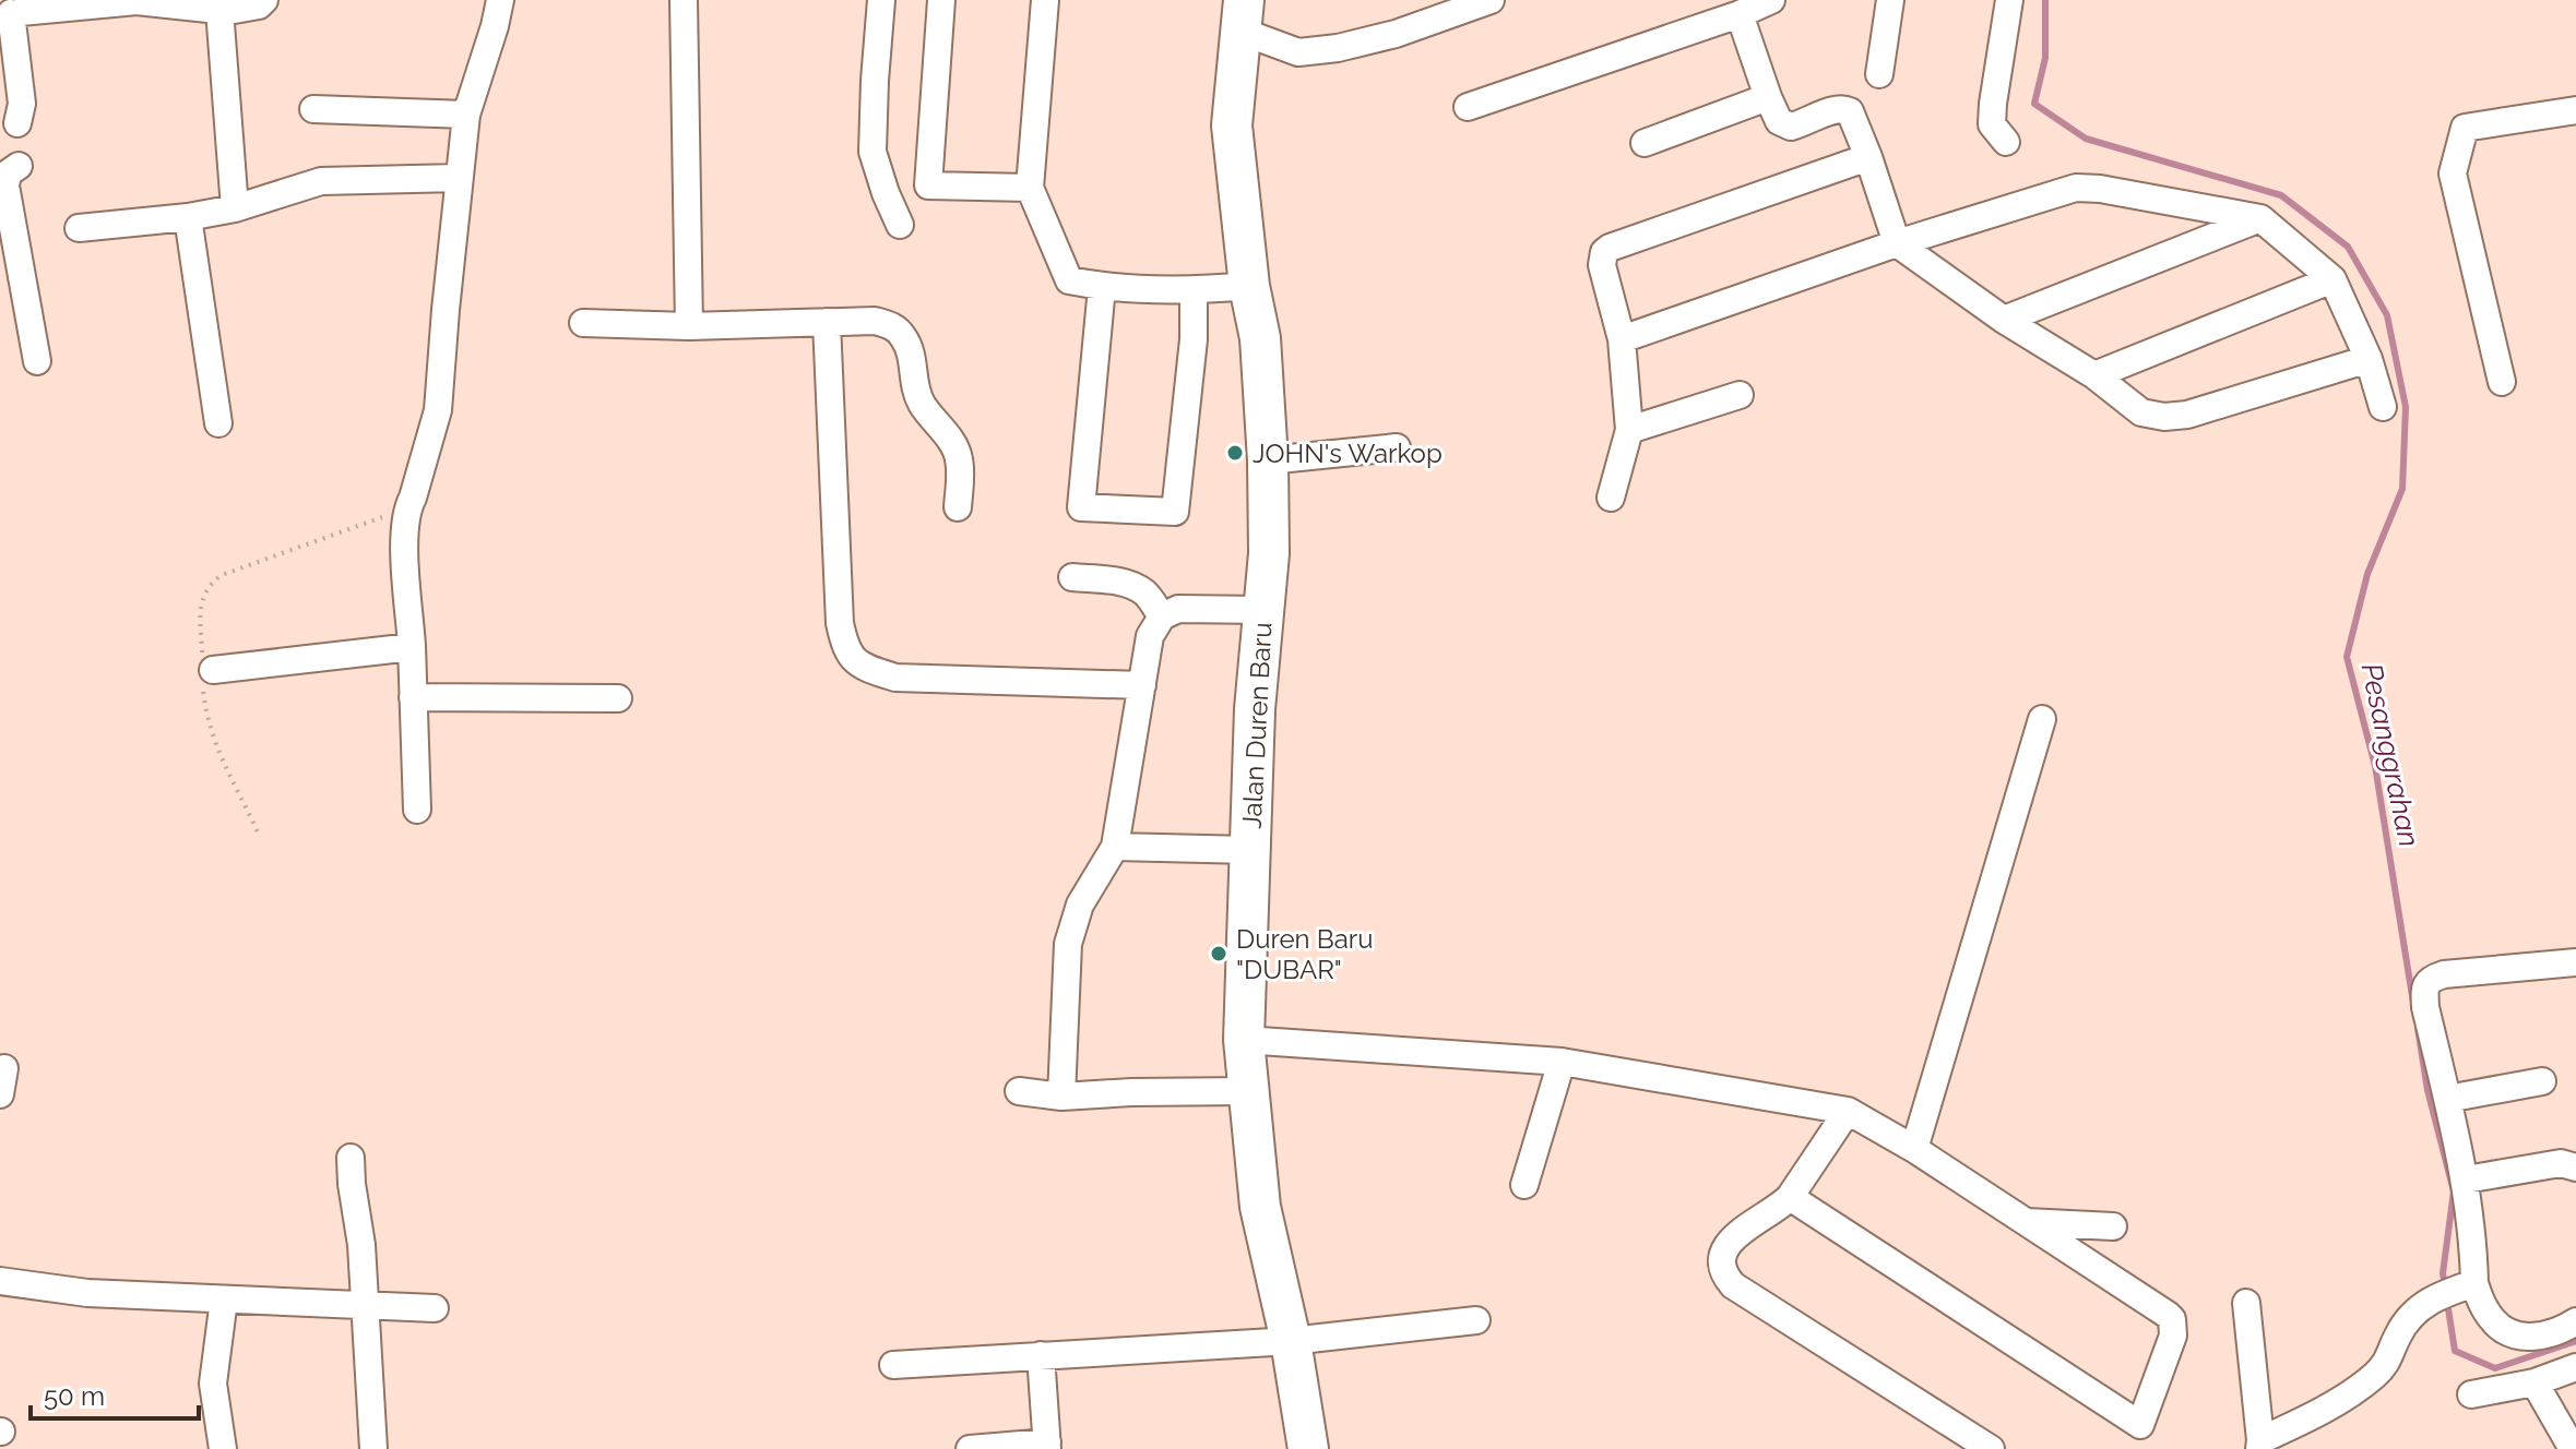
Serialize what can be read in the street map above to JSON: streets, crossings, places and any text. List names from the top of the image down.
{
  "streets": {
    "street": ["Jalan Duren Baru"]
  },
  "water": ["Pesanggrahan"],
  "places": ["JOHN's Warkop", "Duren Baru \"DUBAR\""],
  "scale_bar": "50 m"
}
